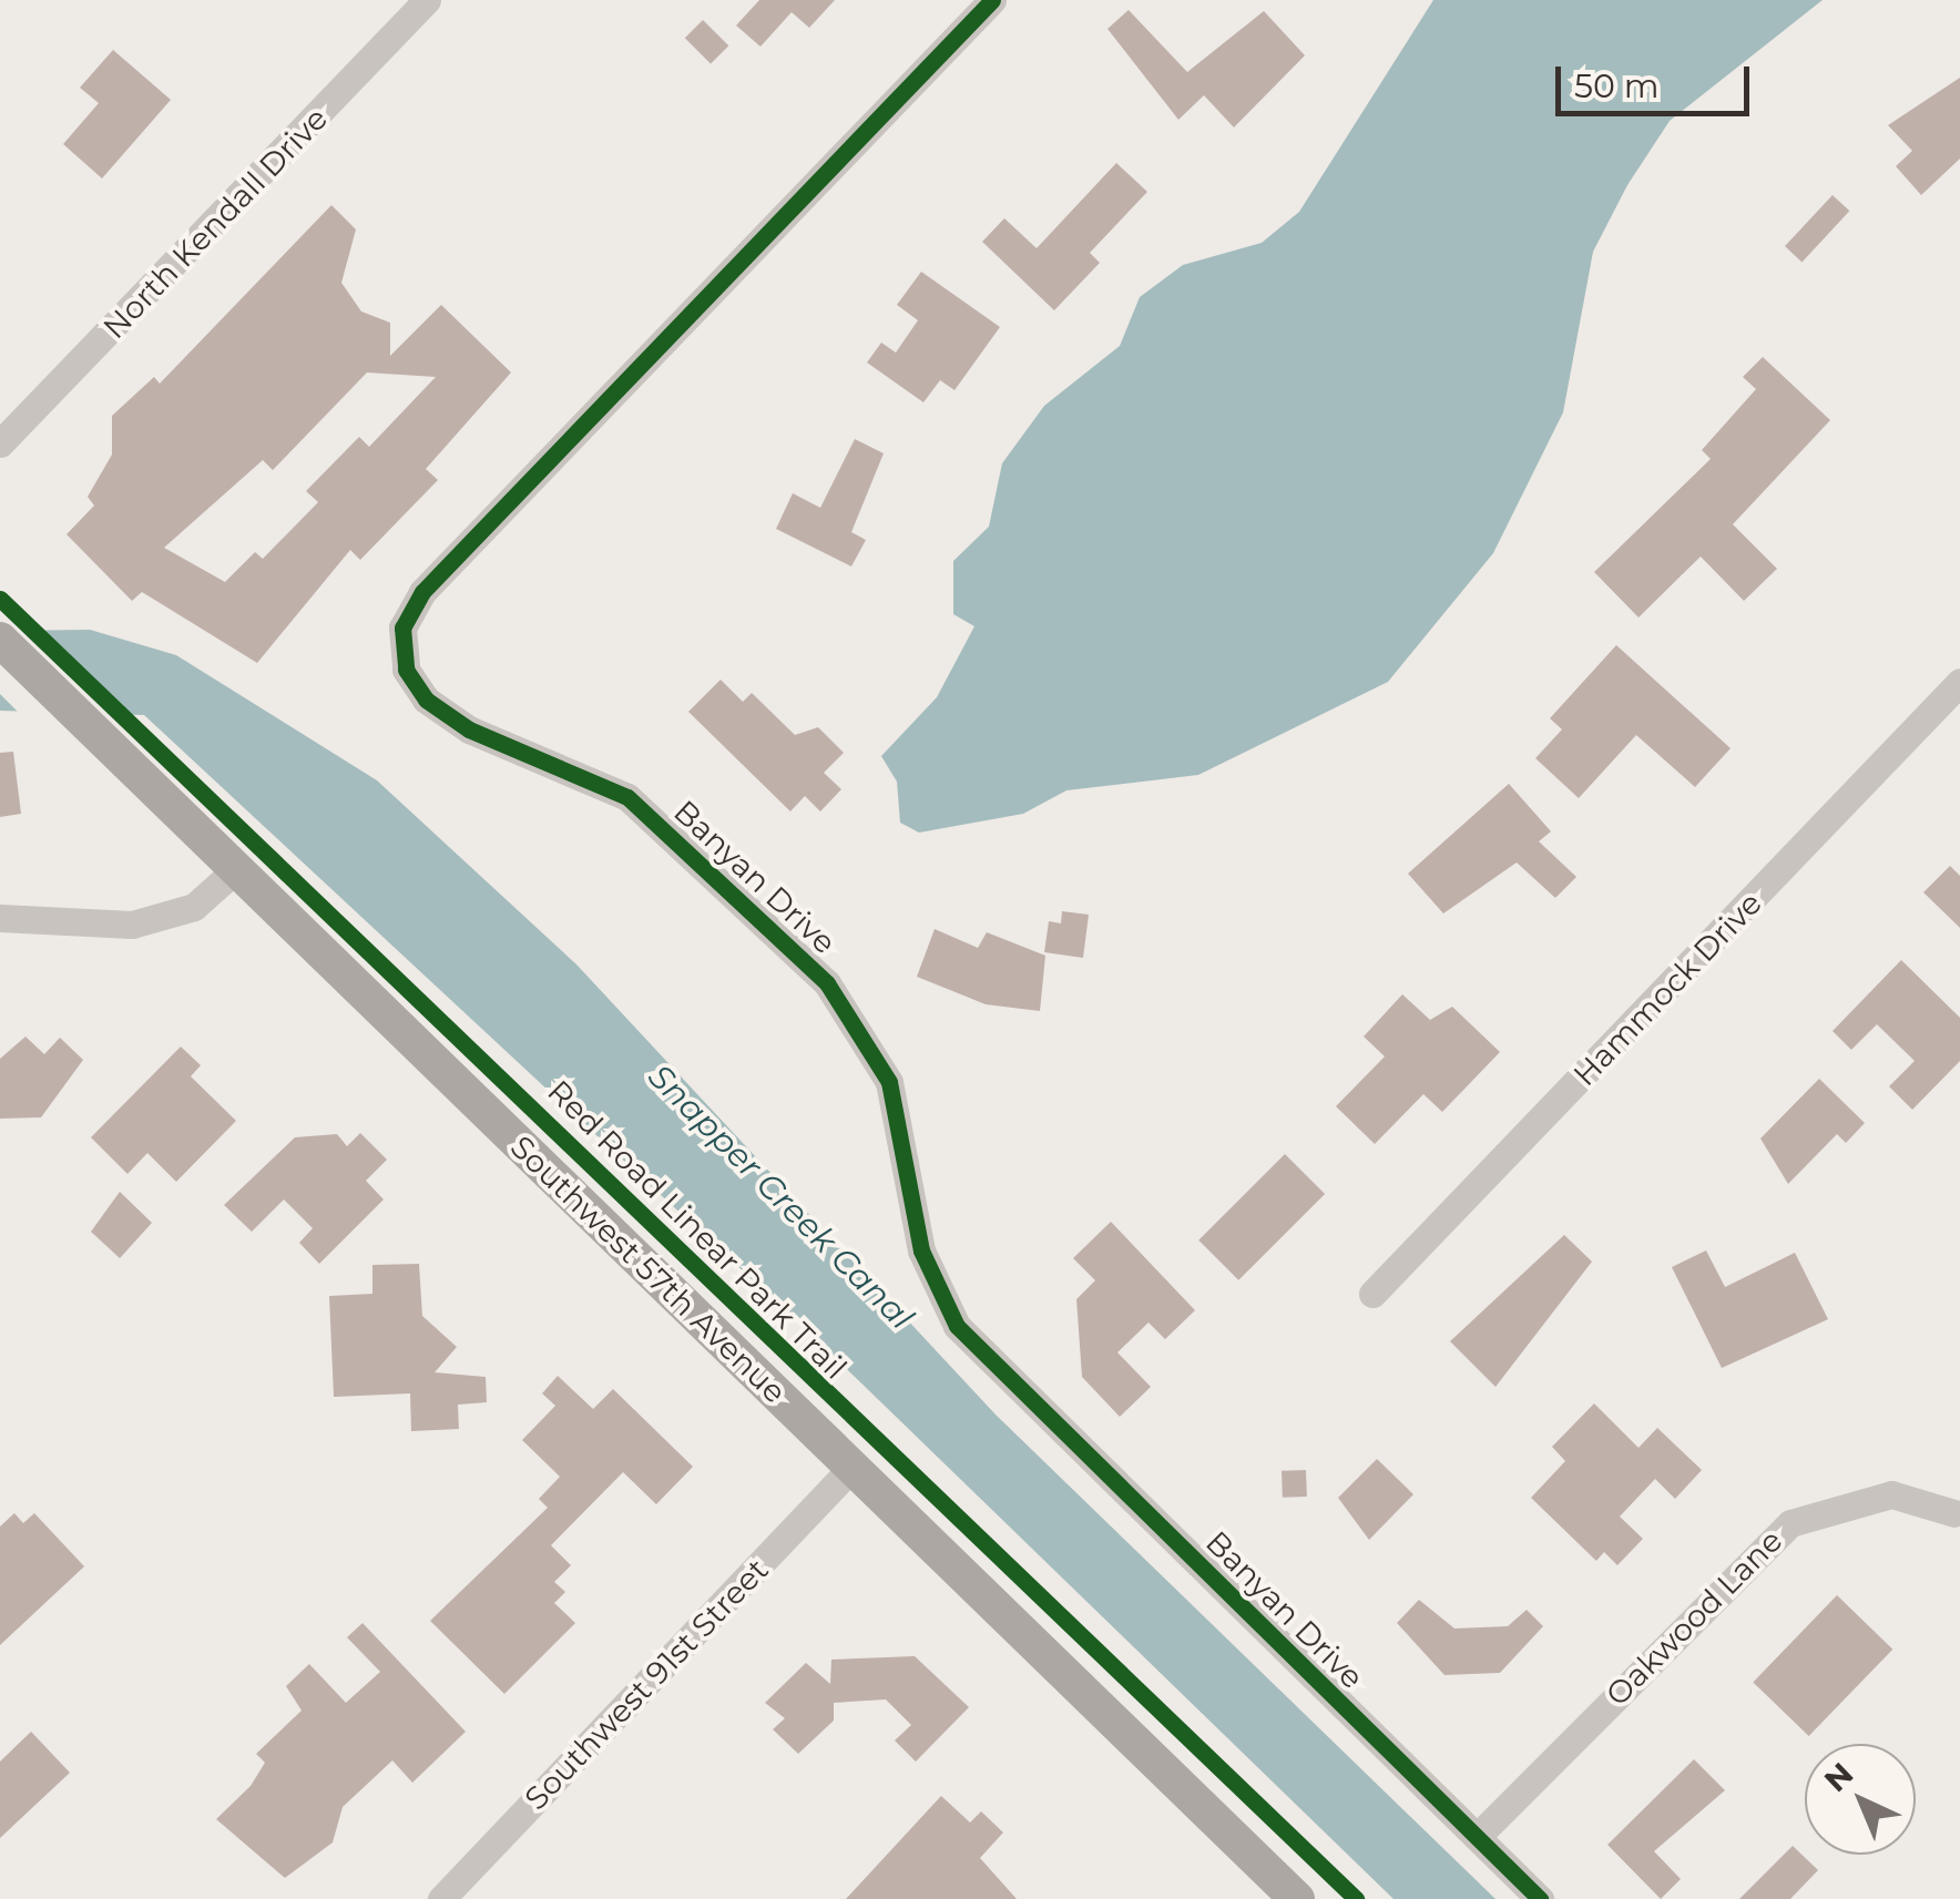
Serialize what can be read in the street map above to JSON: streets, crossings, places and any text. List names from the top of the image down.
{
  "streets": {
    "main road": ["Southwest 57th Avenue"],
    "street": [
      "North Kendall Drive",
      "Banyan Drive",
      "Hammock Drive",
      "Oakwood Lane",
      "Southwest 91st Street"
    ],
    "cycle path": ["Red Road Linear Park Trail"]
  },
  "crossings": [
    ["Banyan Drive", "Oakwood Lane"],
    ["Southwest 57th Avenue", "Southwest 91st Street"]
  ],
  "water": ["Snapper Creek Canal"],
  "scale_bar": "50 m",
  "north": "top left"
}
